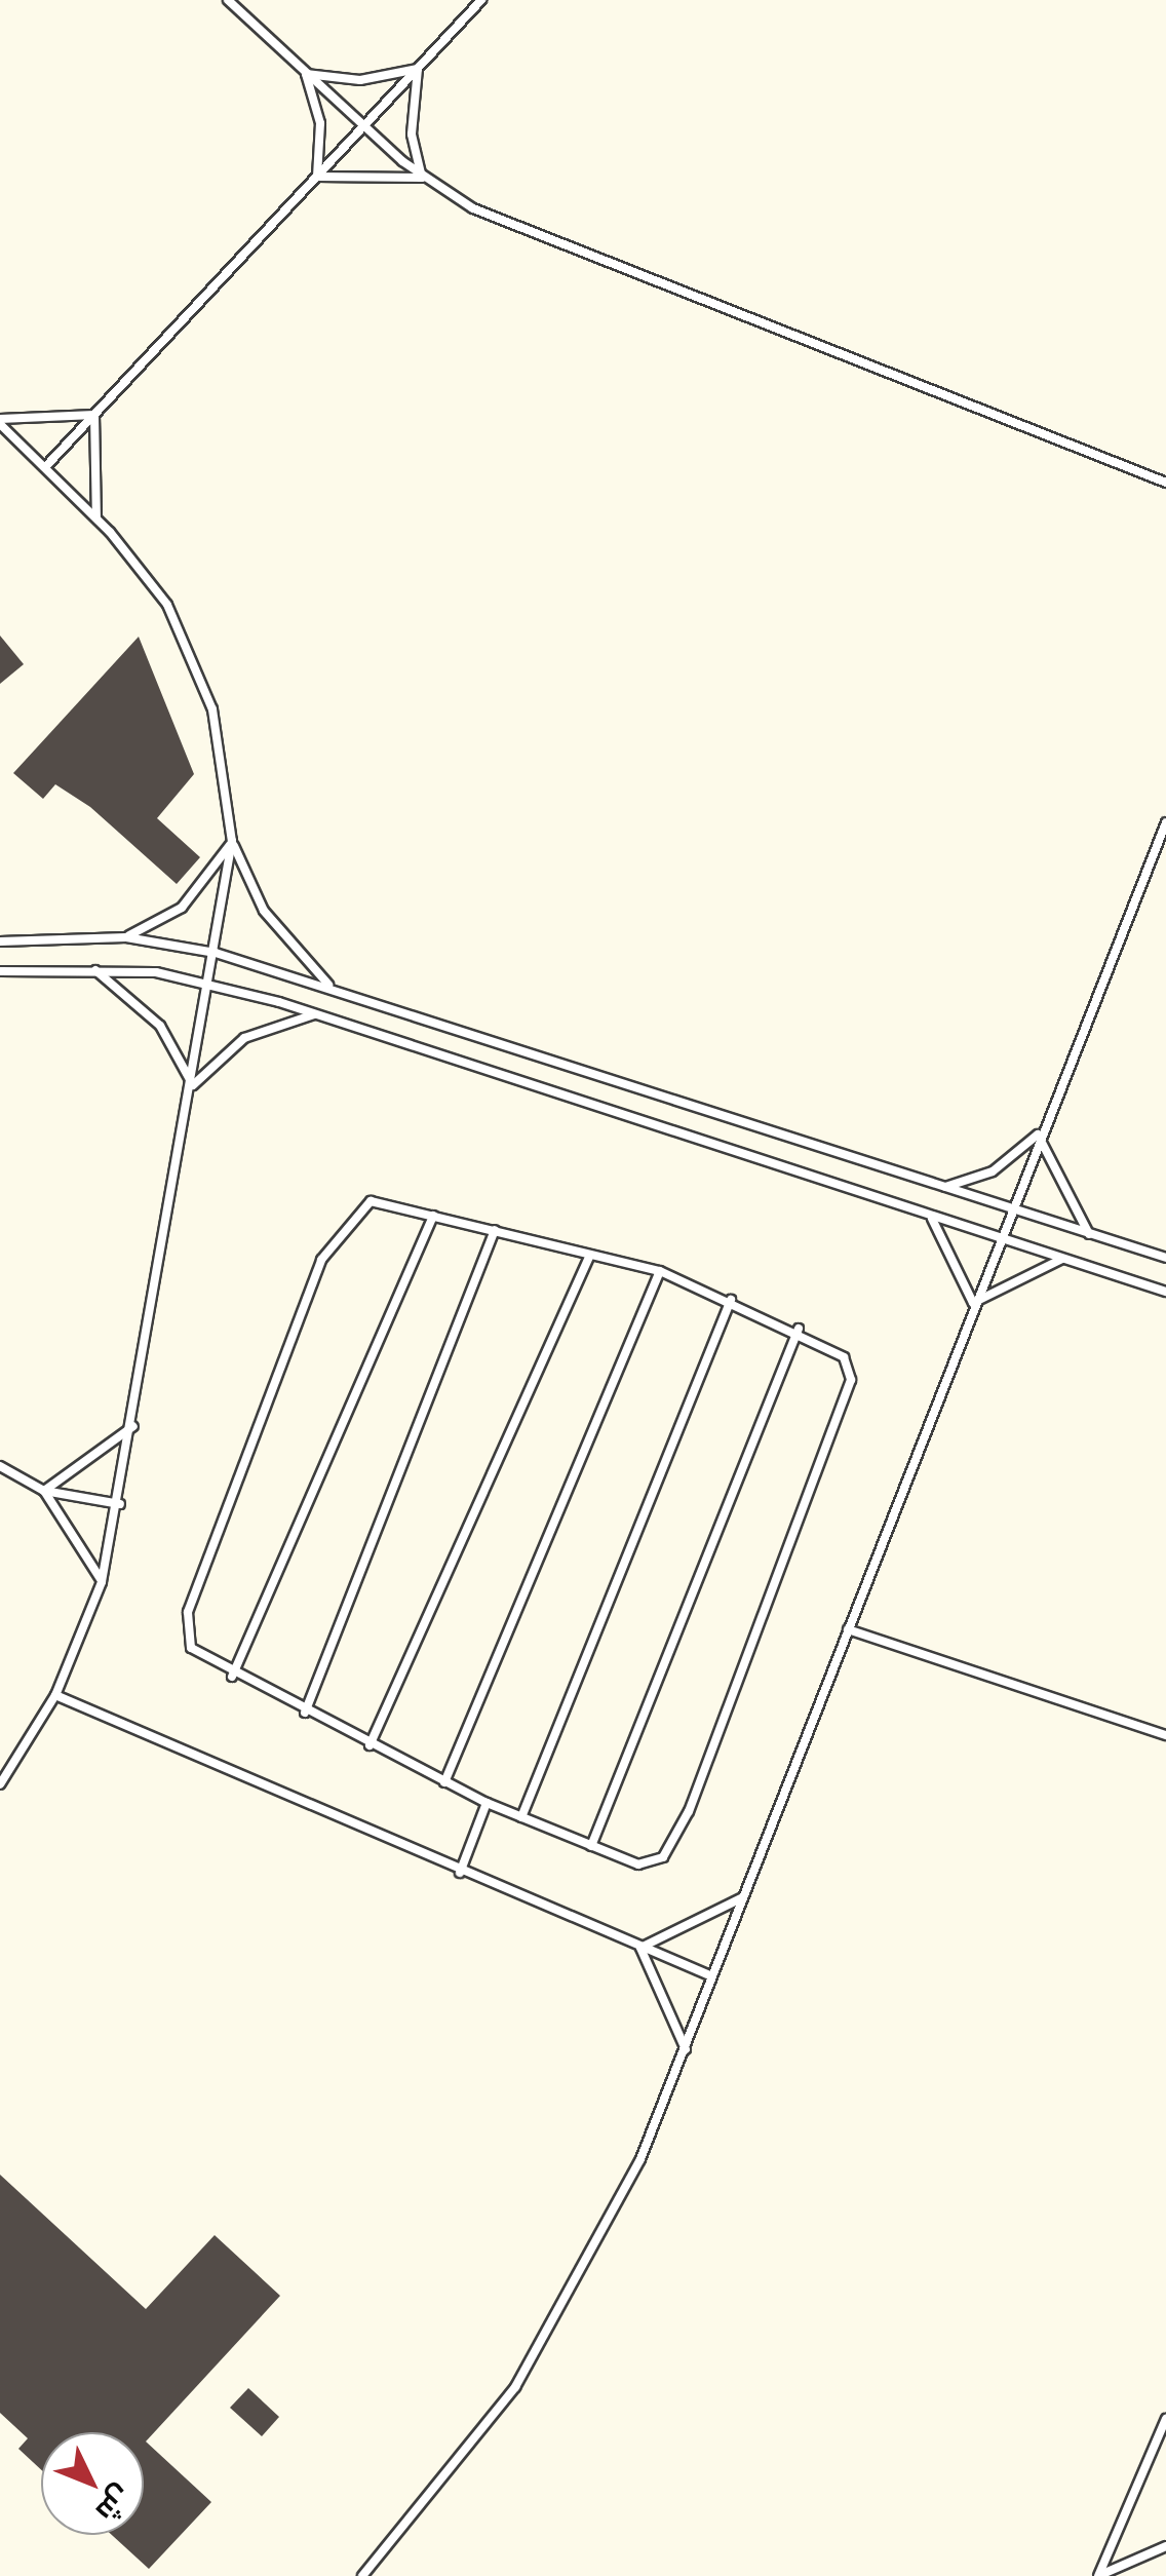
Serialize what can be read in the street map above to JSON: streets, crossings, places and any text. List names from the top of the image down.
{
  "north": "bottom right"
}
